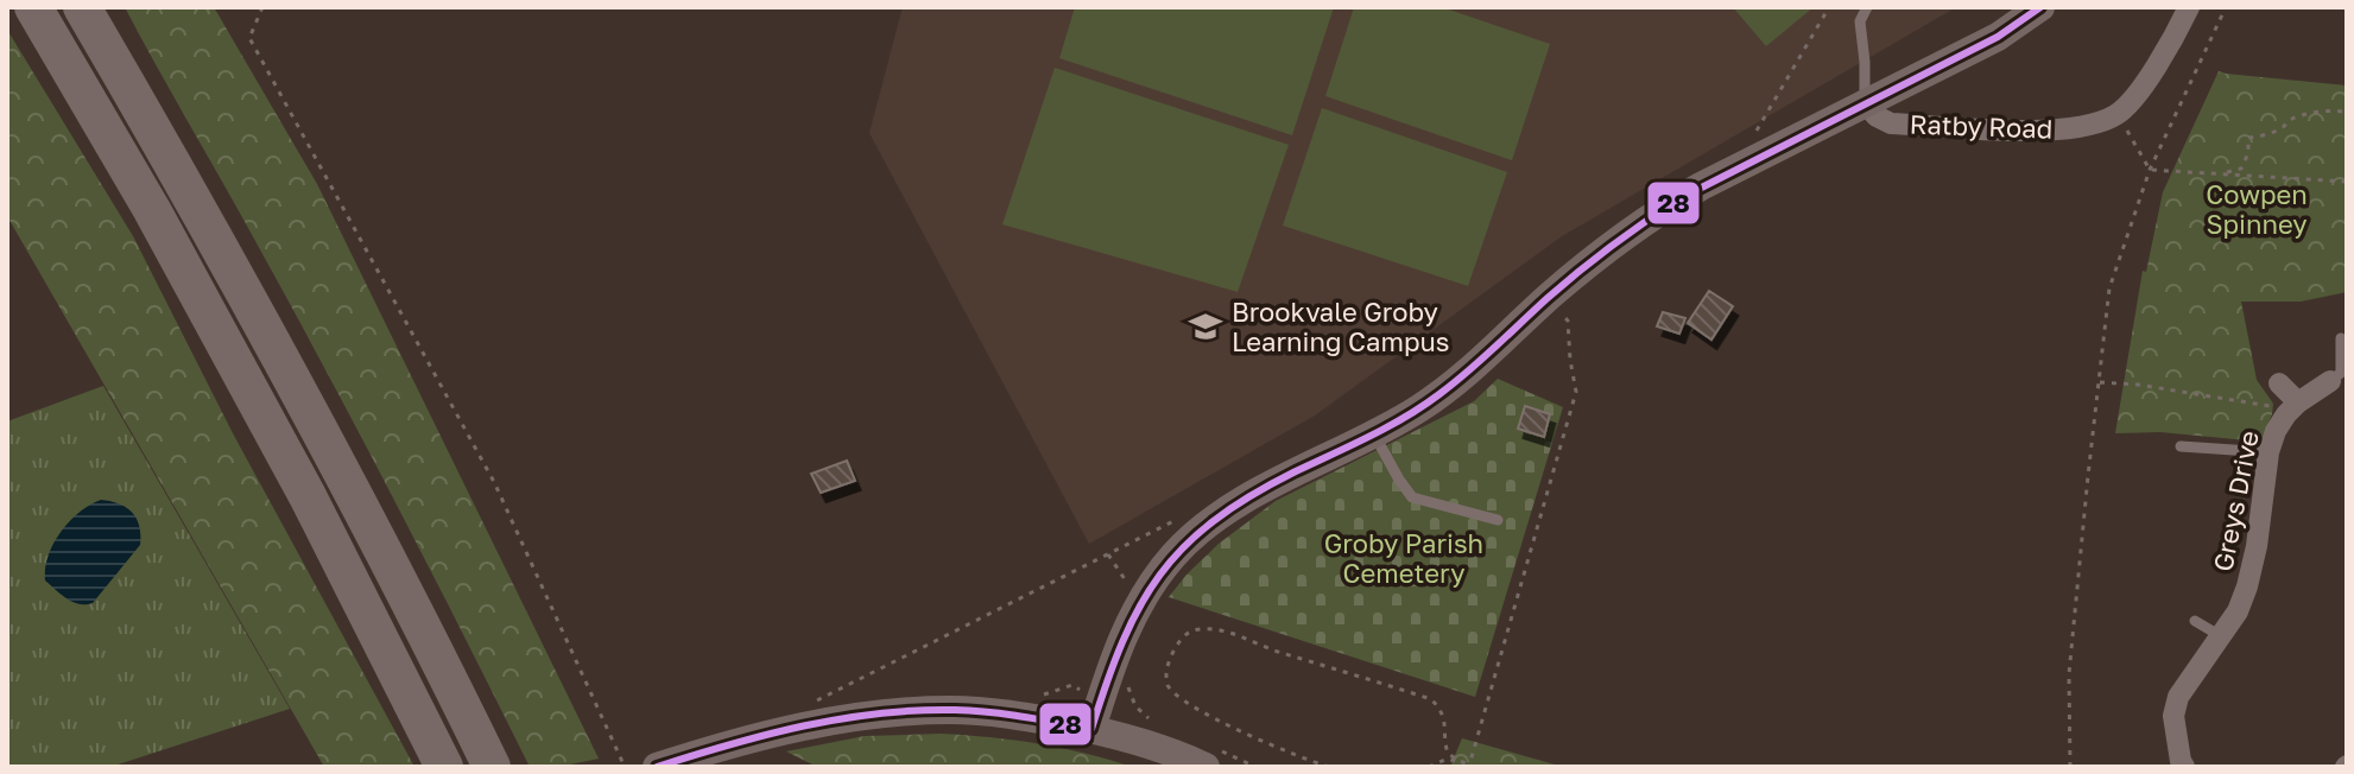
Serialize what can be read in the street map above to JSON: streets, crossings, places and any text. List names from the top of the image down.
{
  "streets": {
    "street": ["Ratby Road", "Greys Drive"]
  },
  "parks": ["Cowpen Spinney", "Groby Parish Cemetery"],
  "places": {
    "school or university": ["Brookvale Groby Learning Campus"]
  },
  "lines": ["transit line 28"]
}
